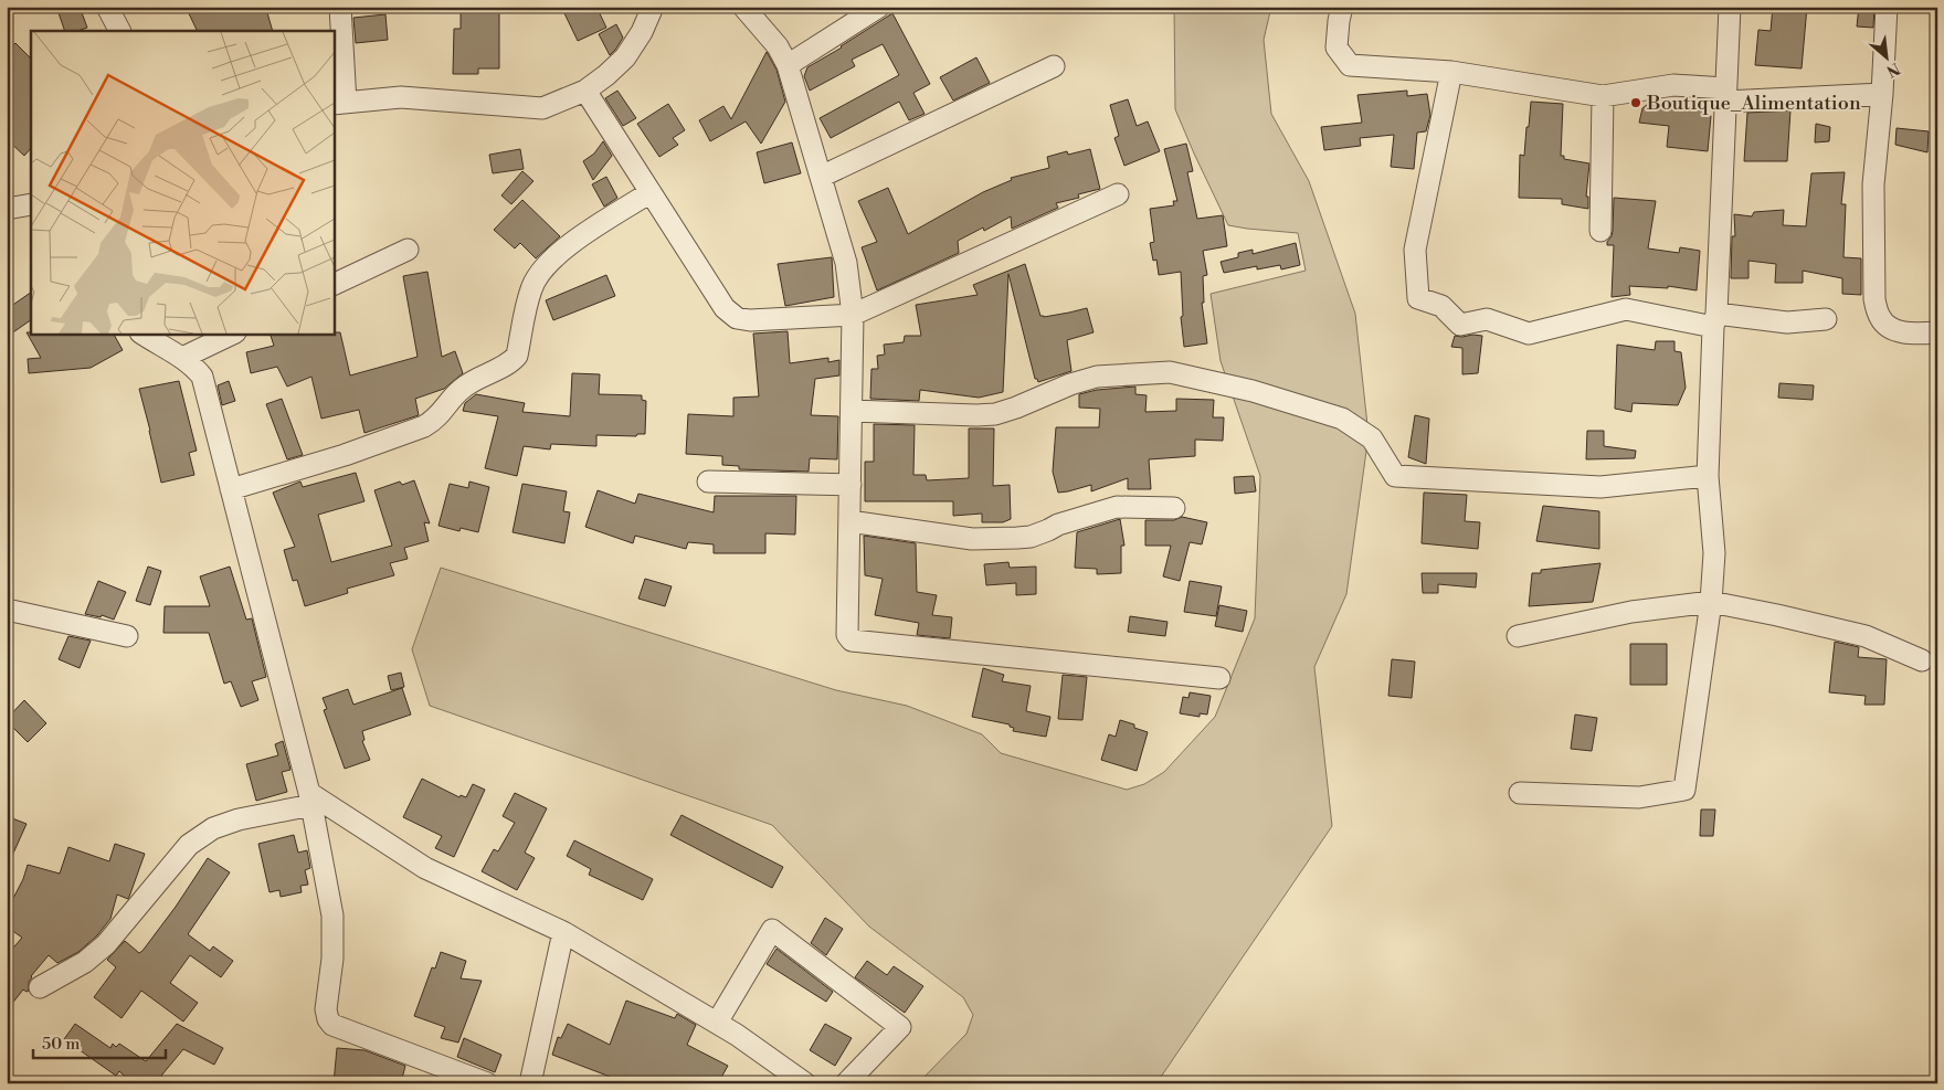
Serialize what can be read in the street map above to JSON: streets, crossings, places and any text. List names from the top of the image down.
{
  "places": ["Boutique_Alimentation"],
  "scale_bar": "50 m",
  "north": "bottom right"
}
